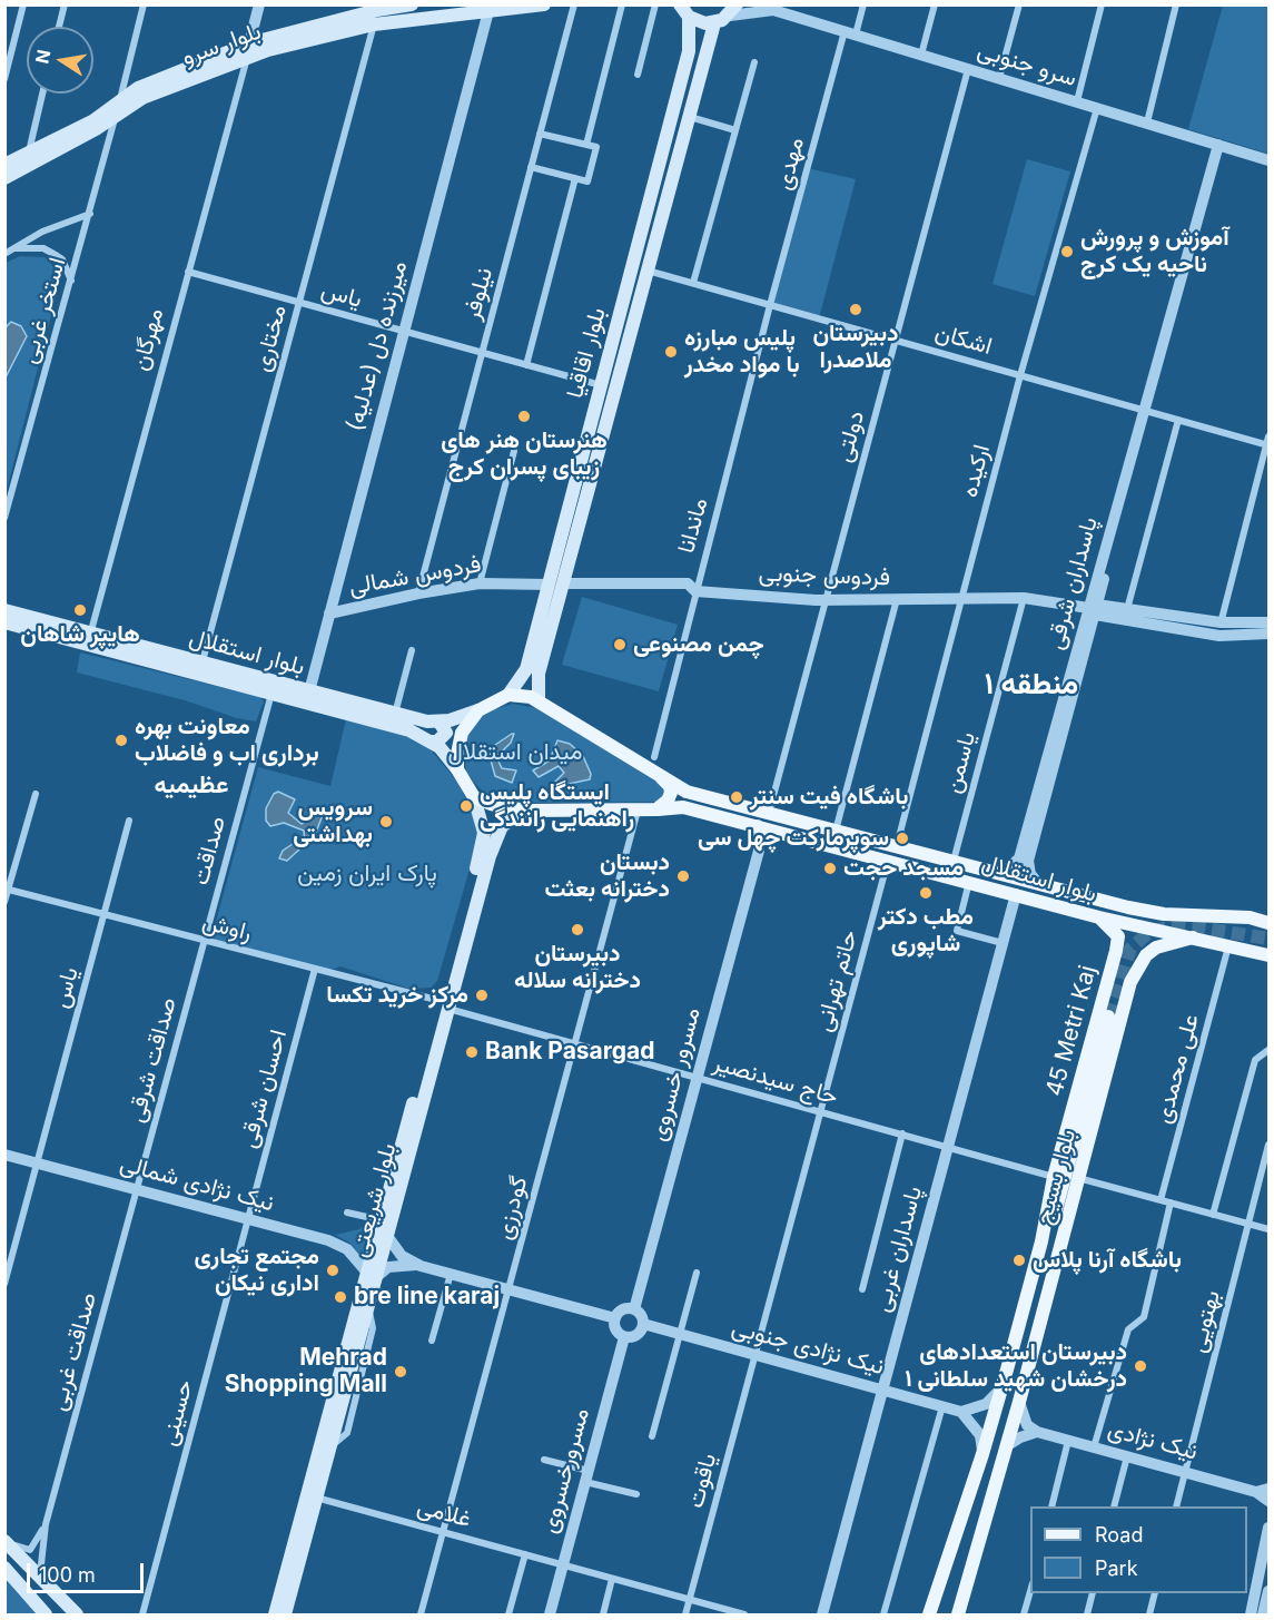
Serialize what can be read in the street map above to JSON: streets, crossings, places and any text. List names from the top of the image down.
{
  "streets": {
    "main road": [
      "بلوار سرو",
      "بلوار اقاقیا",
      "بلوار استقلال",
      "45 Metri Kaj",
      "بلوار بسیج",
      "بلوار شریعتی"
    ],
    "street": [
      "سرو جنوبی",
      "مهدی",
      "نیلوفر",
      "یاس",
      "استخر غربی",
      "مختاری",
      "مهرگان",
      "اشکان",
      "میرزنده دل (عدلیه)",
      "دولتی",
      "ارکیده",
      "ماندانا",
      "فردوس شمالی",
      "فردوس جنوبی",
      "پاسداران شرقی",
      "یاسمن",
      "صداقت",
      "راوش",
      "حاتم تهرانی",
      "صداقت شرقی",
      "علی محمدی",
      "مسرور خسروی",
      "حاج سیدنصیر",
      "احسان شرقی",
      "نیک نژادی شمالی",
      "گودرزی",
      "پاسداران غربی",
      "بهتویی",
      "نیک نژادی جنوبی",
      "صداقت غربی",
      "حسینی",
      "نیک نژادی",
      "مسرورخسروی",
      "یاقوت",
      "غلامی"
    ]
  },
  "crossings": [
    ["بلوار سرو", "استخر غربی"],
    ["بلوار سرو", "مختاری"],
    ["بلوار سرو", "مهرگان"],
    ["بلوار سرو", "میرزنده دل (عدلیه)"],
    ["سرو جنوبی", "مهدی"],
    ["سرو جنوبی", "دولتی"],
    ["سرو جنوبی", "ارکیده"],
    ["سرو جنوبی", "پاسداران شرقی"],
    ["مهدی", "اشکان"],
    ["مهدی", "ماندانا"],
    ["نیلوفر", "یاس"],
    ["نیلوفر", "فردوس شمالی"],
    ["یاس", "مختاری"],
    ["یاس", "مهرگان"],
    ["یاس", "میرزنده دل (عدلیه)"],
    ["یاس", "بلوار اقاقیا"],
    ["یاس", "راوش"],
    ["یاس", "نیک نژادی شمالی"],
    ["مختاری", "بلوار استقلال"],
    ["مهرگان", "بلوار استقلال"],
    ["اشکان", "بلوار اقاقیا"],
    ["اشکان", "دولتی"],
    ["اشکان", "ارکیده"],
    ["اشکان", "ماندانا"],
    ["اشکان", "پاسداران شرقی"],
    ["میرزنده دل (عدلیه)", "فردوس شمالی"],
    ["میرزنده دل (عدلیه)", "بلوار استقلال"],
    ["بلوار اقاقیا", "فردوس شمالی"],
    ["بلوار اقاقیا", "فردوس جنوبی"],
    ["دولتی", "فردوس جنوبی"],
    ["دولتی", "بلوار استقلال"],
    ["ارکیده", "فردوس جنوبی"],
    ["ارکیده", "بلوار استقلال"],
    ["ماندانا", "فردوس جنوبی"],
    ["فردوس جنوبی", "پاسداران شرقی"],
    ["فردوس جنوبی", "یاسمن"],
    ["بلوار استقلال", "یاسمن"],
    ["بلوار استقلال", "صداقت"],
    ["بلوار استقلال", "حاتم تهرانی"],
    ["بلوار استقلال", "45 Metri Kaj"],
    ["بلوار استقلال", "علی محمدی"],
    ["بلوار استقلال", "بلوار بسیج"],
    ["بلوار استقلال", "پاسداران غربی"],
    ["صداقت", "راوش"],
    ["صداقت", "صداقت شرقی"],
    ["راوش", "صداقت شرقی"],
    ["راوش", "حاج سیدنصیر"],
    ["راوش", "احسان شرقی"],
    ["راوش", "بلوار شریعتی"],
    ["حاتم تهرانی", "حاج سیدنصیر"],
    ["حاتم تهرانی", "نیک نژادی جنوبی"],
    ["حاتم تهرانی", "یاقوت"],
    ["45 Metri Kaj", "حاج سیدنصیر"],
    ["45 Metri Kaj", "بلوار بسیج"],
    ["صداقت شرقی", "نیک نژادی شمالی"],
    ["صداقت شرقی", "صداقت غربی"],
    ["مسرور خسروی", "حاج سیدنصیر"],
    ["مسرور خسروی", "نیک نژادی جنوبی"],
    ["مسرور خسروی", "مسرورخسروی"],
    ["حاج سیدنصیر", "بلوار شریعتی"],
    ["حاج سیدنصیر", "گودرزی"],
    ["حاج سیدنصیر", "پاسداران غربی"],
    ["احسان شرقی", "نیک نژادی شمالی"],
    ["احسان شرقی", "حسینی"],
    ["نیک نژادی شمالی", "بلوار شریعتی"],
    ["نیک نژادی شمالی", "صداقت غربی"],
    ["نیک نژادی شمالی", "حسینی"],
    ["بلوار شریعتی", "غلامی"],
    ["گودرزی", "غلامی"],
    ["پاسداران غربی", "نیک نژادی جنوبی"],
    ["بهتویی", "نیک نژادی"],
    ["نیک نژادی جنوبی", "مسرورخسروی"],
    ["نیک نژادی جنوبی", "یاقوت"],
    ["مسرورخسروی", "غلامی"],
    ["یاقوت", "غلامی"]
  ],
  "districts": ["منطقه ۱", "عظیمیه"],
  "parks": ["میدان استقلال", "پارک ایران زمین"],
  "places": [
    "آموزش و پرورش ناحیه یک کرج",
    "دبیرستان ملاصدرا",
    "پلیس مبارزه با مواد مخدر",
    "هنرستان هنر های زیبای پسران کرج",
    "هایپر شاهان",
    "چمن مصنوعی",
    "معاونت بهره برداری اب و فاضلاب",
    "باشگاه فیت سنتر",
    "ایستگاه پلیس راهنمایی رانندگی",
    "سرویس بهداشتی",
    "سوپرمارکت چهل سی",
    "مسجد حجت",
    "دبستان دخترانه بعثت",
    "مطب دکتر شاپوری",
    "دبیرستان دخترانه سلاله",
    "مرکز خرید تکسا",
    "Bank Pasargad",
    "باشگاه آرنا پلاس",
    "مجتمع تجاری اداری نیکان",
    "bre line karaj",
    "دبیرستان استعدادهای درخشان شهید سلطانی ۱",
    "Mehrad Shopping Mall"
  ],
  "legend": ["Road", "Park"],
  "scale_bar": "100 m",
  "north": "left"
}
